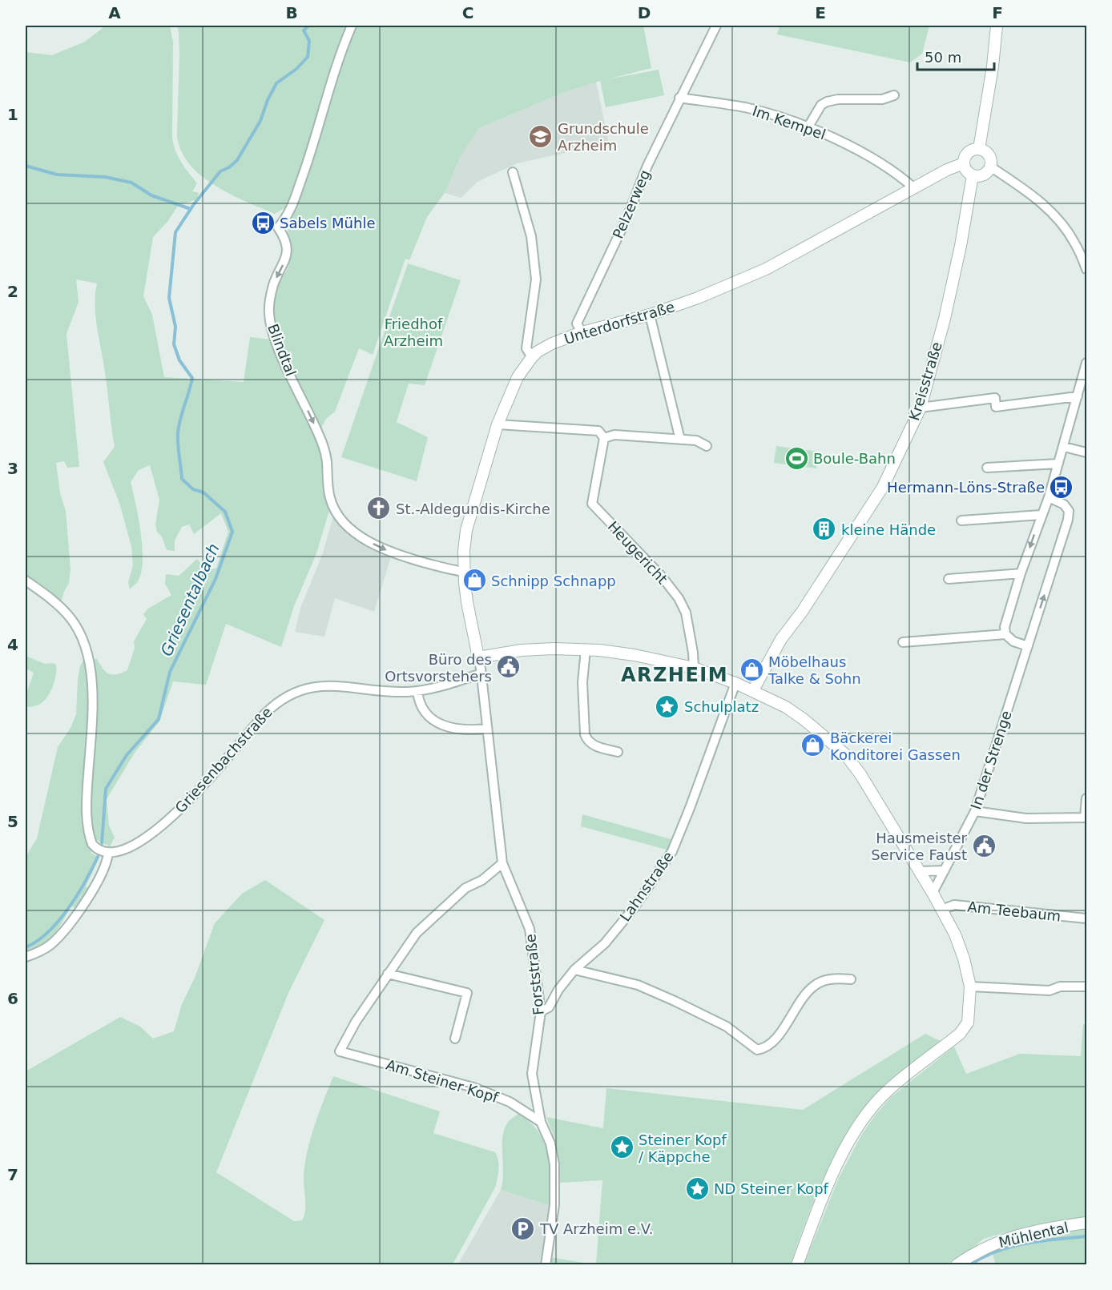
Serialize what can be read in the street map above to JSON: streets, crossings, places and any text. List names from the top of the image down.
{
  "streets": {
    "street": [
      "Im Kempel",
      "Pelzerweg",
      "Unterdorfstraße",
      "Blindtal",
      "Kreisstraße",
      "Heugericht",
      "Griesenbachstraße",
      "In der Strenge",
      "Lahnstraße",
      "Am Teebaum",
      "Forststraße",
      "Am Steiner Kopf",
      "Mühlental"
    ]
  },
  "crossings": [
    ["Im Kempel", "Pelzerweg"],
    ["Im Kempel", "Unterdorfstraße"],
    ["Pelzerweg", "Unterdorfstraße"],
    ["Unterdorfstraße", "Blindtal"],
    ["Unterdorfstraße", "Kreisstraße"],
    ["Unterdorfstraße", "Forststraße"],
    ["Griesenbachstraße", "Forststraße"],
    ["Lahnstraße", "Forststraße"],
    ["Forststraße", "Am Steiner Kopf"]
  ],
  "one_way": ["Blindtal"],
  "districts": ["ARZHEIM"],
  "water": ["Griesentalbach"],
  "parks": ["Friedhof Arzheim"],
  "places": {
    "school or university": ["Grundschule Arzheim"],
    "bus stop": ["Sabels Mühle", "Hermann-Löns-Straße"],
    "sports": ["Boule-Bahn"],
    "church": ["St.-Aldegundis-Kirche"],
    "building": ["kleine Hände"],
    "shop": ["Schnipp Schnapp", "Möbelhaus Talke & Sohn", "Bäckerei Konditorei Gassen"],
    "public building": ["Büro des Ortsvorstehers", "Hausmeister Service Faust"],
    "place": ["Schulplatz", "Steiner Kopf / Käppche", "ND Steiner Kopf"],
    "parking": ["TV Arzheim e.V."]
  },
  "scale_bar": "50 m",
  "grid": {
    "columns": [
      "A",
      "B",
      "C",
      "D",
      "E",
      "F"
    ],
    "rows": [
      "1",
      "2",
      "3",
      "4",
      "5",
      "6",
      "7"
    ]
  }
}
